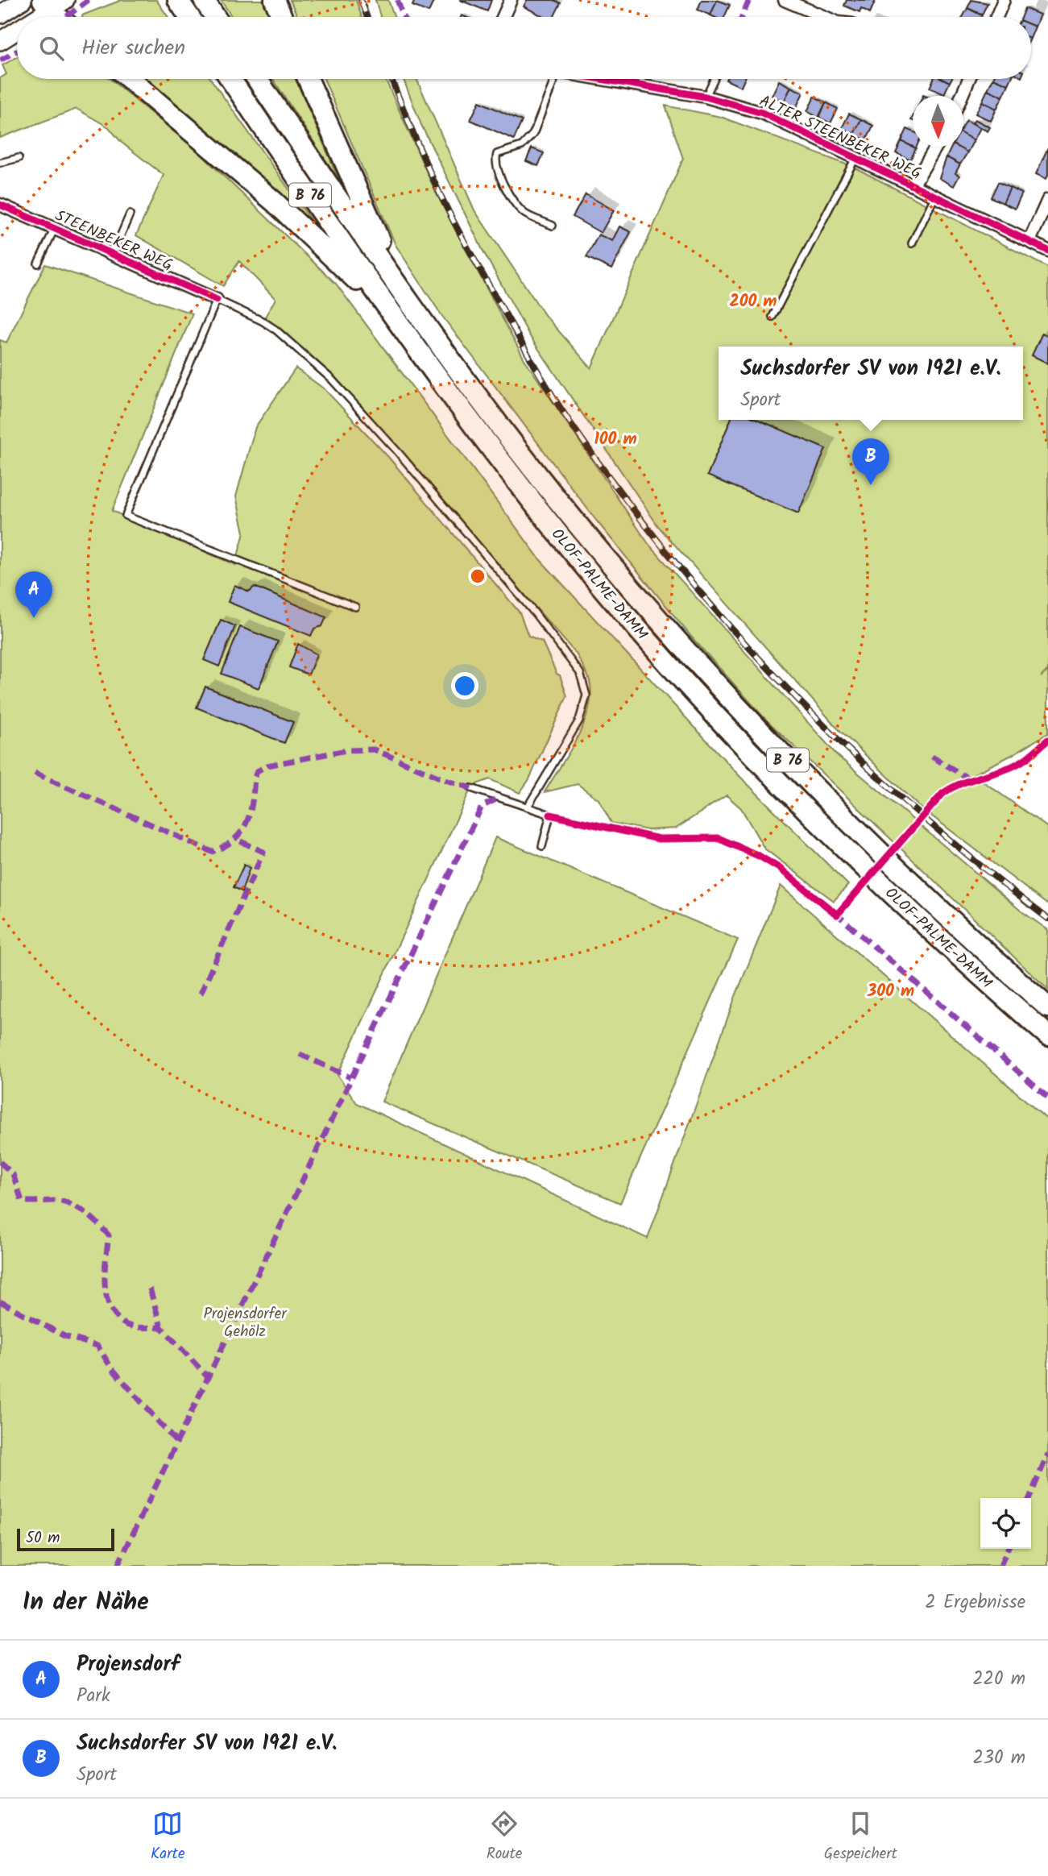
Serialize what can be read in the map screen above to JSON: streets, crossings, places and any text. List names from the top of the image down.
{
  "streets": {
    "highway": ["B 76", "OLOF-PALME-DAMM"],
    "street": ["ALTER STEENBEKER WEG", "STEENBEKER WEG"]
  },
  "parks": ["Projensdorfer Gehölz"],
  "scale_bar": "50 m",
  "north": "bottom",
  "page": {
    "search": "Hier suchen",
    "popup": ["Suchsdorfer SV von 1921 e.V.", "Sport"],
    "pins": ["B", "A"],
    "scale": "50 m",
    "heading": ["In der Nähe", "2 Ergebnisse"],
    "list": [
      {
        "mark": "A",
        "name": "Projensdorf",
        "note": "Park",
        "value": "220 m"
      },
      {
        "mark": "B",
        "name": "Suchsdorfer SV von 1921 e.V.",
        "note": "Sport",
        "value": "230 m"
      }
    ],
    "nav": ["Karte", "Route", "Gespeichert"]
  },
  "rings": ["200 m", "100 m", "300 m"]
}
